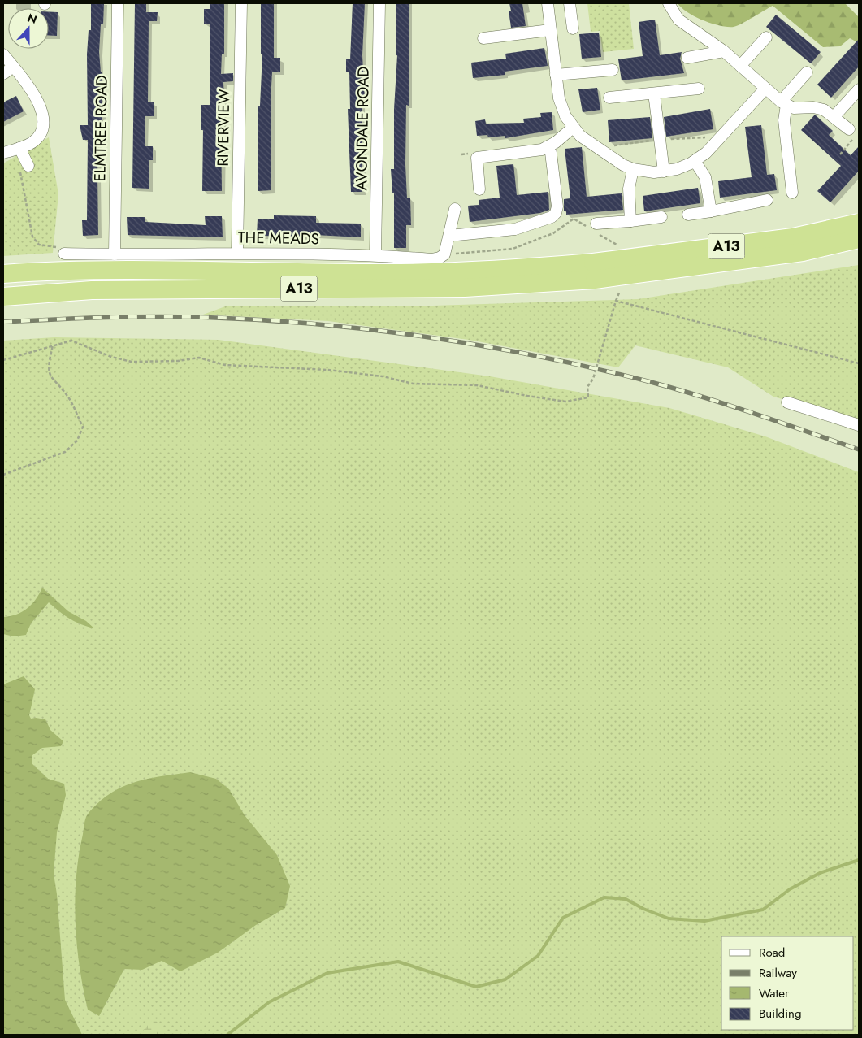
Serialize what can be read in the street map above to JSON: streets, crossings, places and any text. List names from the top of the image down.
{
  "streets": {
    "highway": ["A13"],
    "street": [
      "RIVERVIEW",
      "ELMTREE ROAD",
      "AVONDALE ROAD",
      "THE MEADS"
    ]
  },
  "crossings": [
    ["RIVERVIEW", "THE MEADS"],
    ["ELMTREE ROAD", "THE MEADS"],
    ["AVONDALE ROAD", "THE MEADS"]
  ],
  "legend": [
    "Road",
    "Railway",
    "Water",
    "Building"
  ],
  "north": "top"
}
